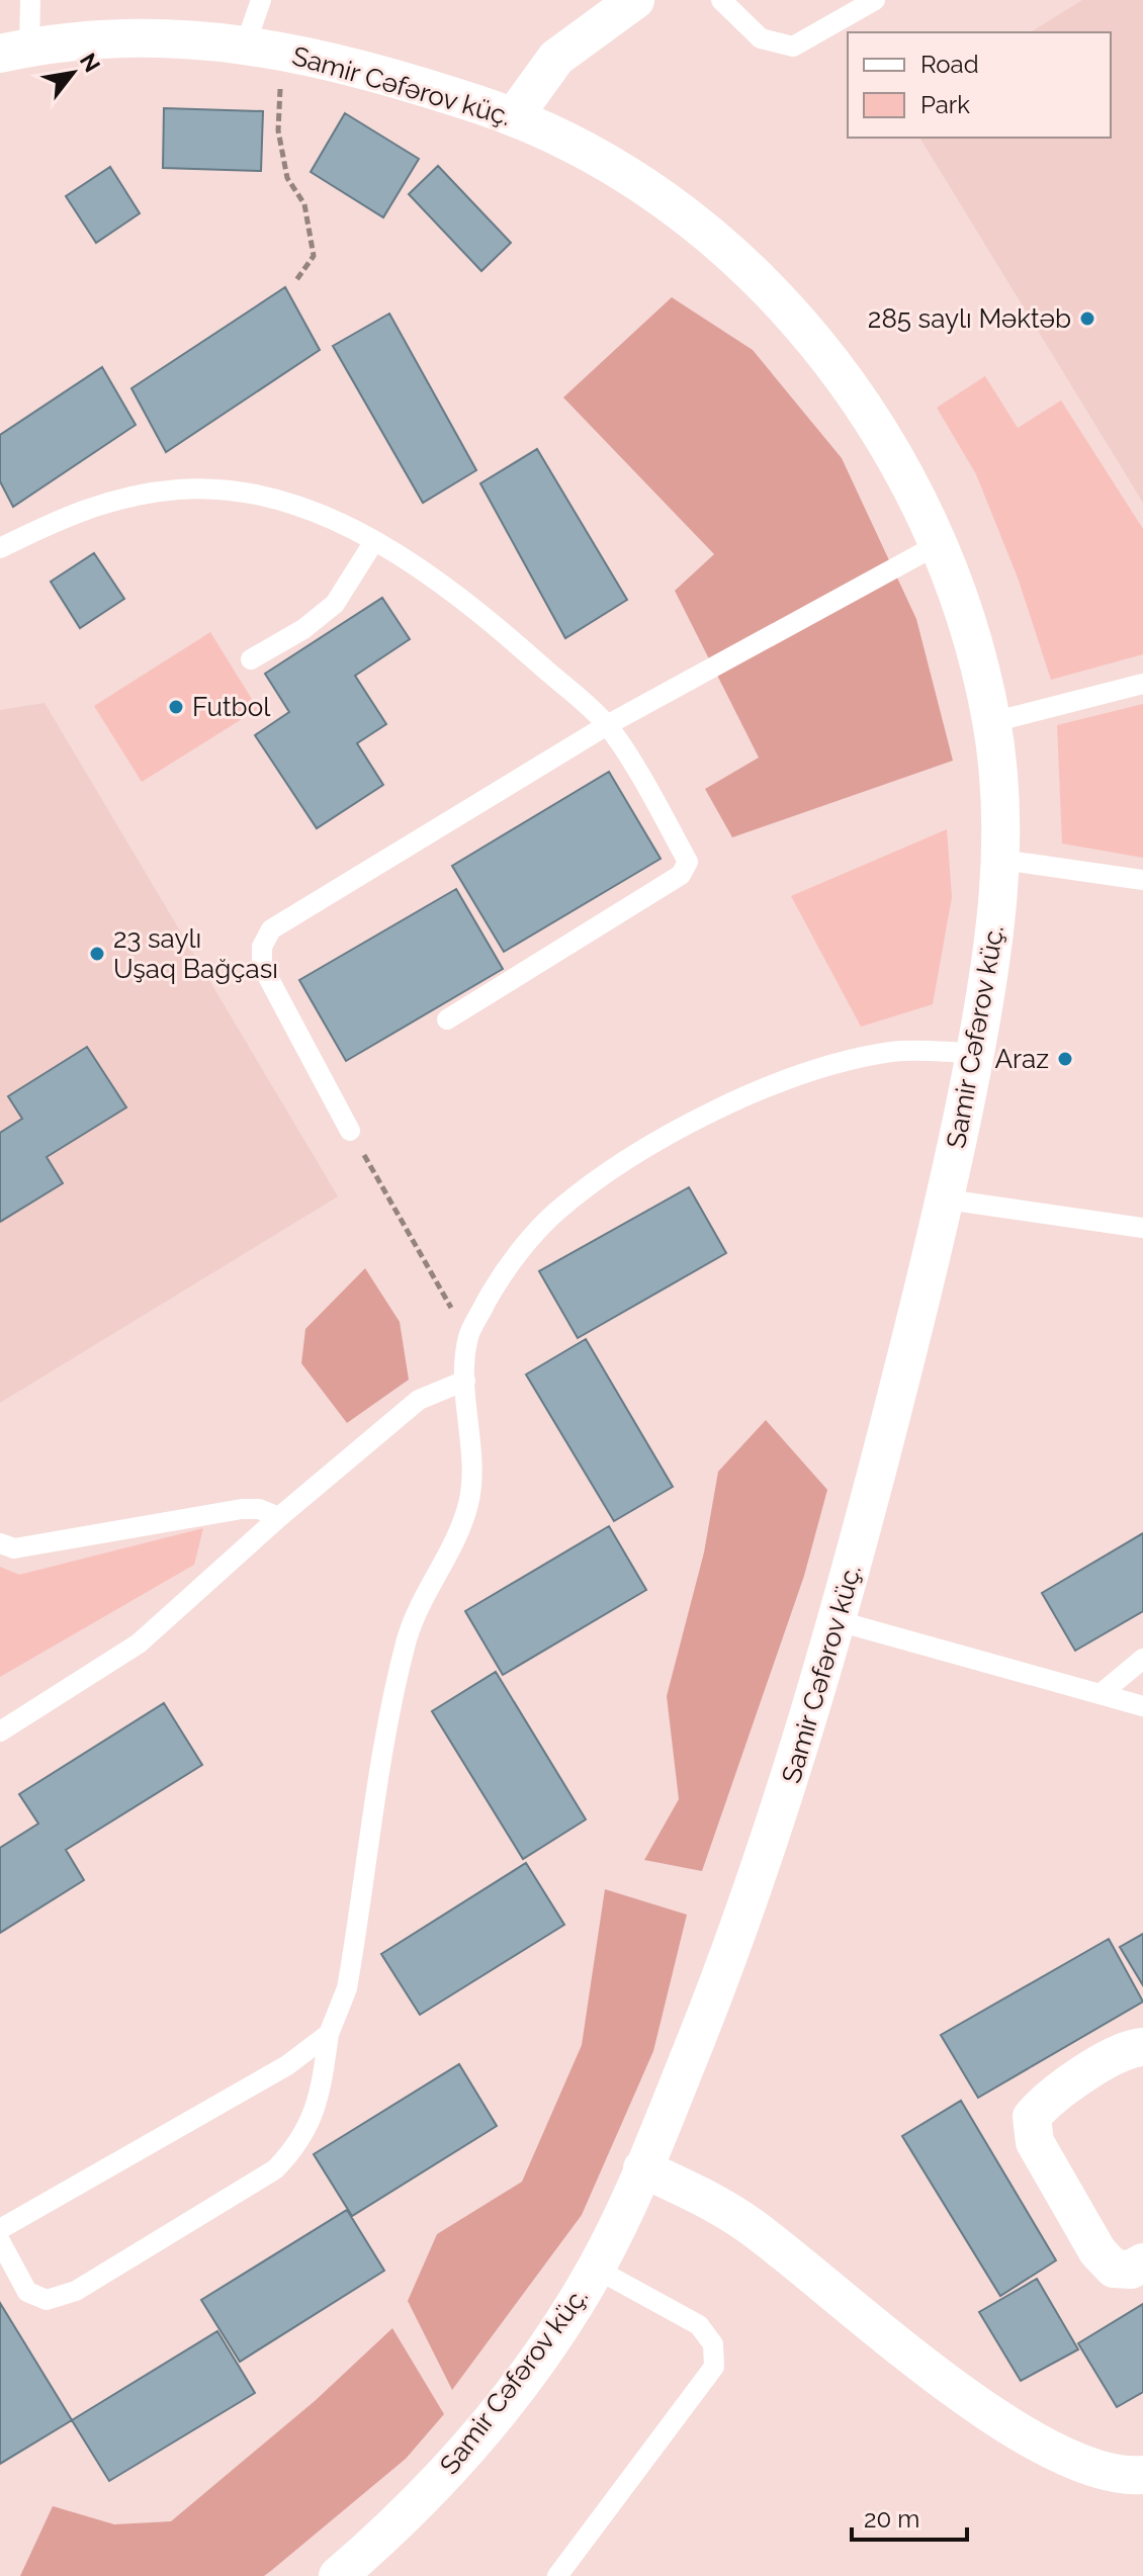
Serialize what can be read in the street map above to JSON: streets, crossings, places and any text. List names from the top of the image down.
{
  "streets": {
    "street": ["Samir Cəfərov küç."]
  },
  "places": [
    "285 saylı Məktəb",
    "Futbol",
    "23 saylı Uşaq Bağçası",
    "Araz"
  ],
  "legend": ["Road", "Park"],
  "scale_bar": "20 m",
  "north": "top right"
}
